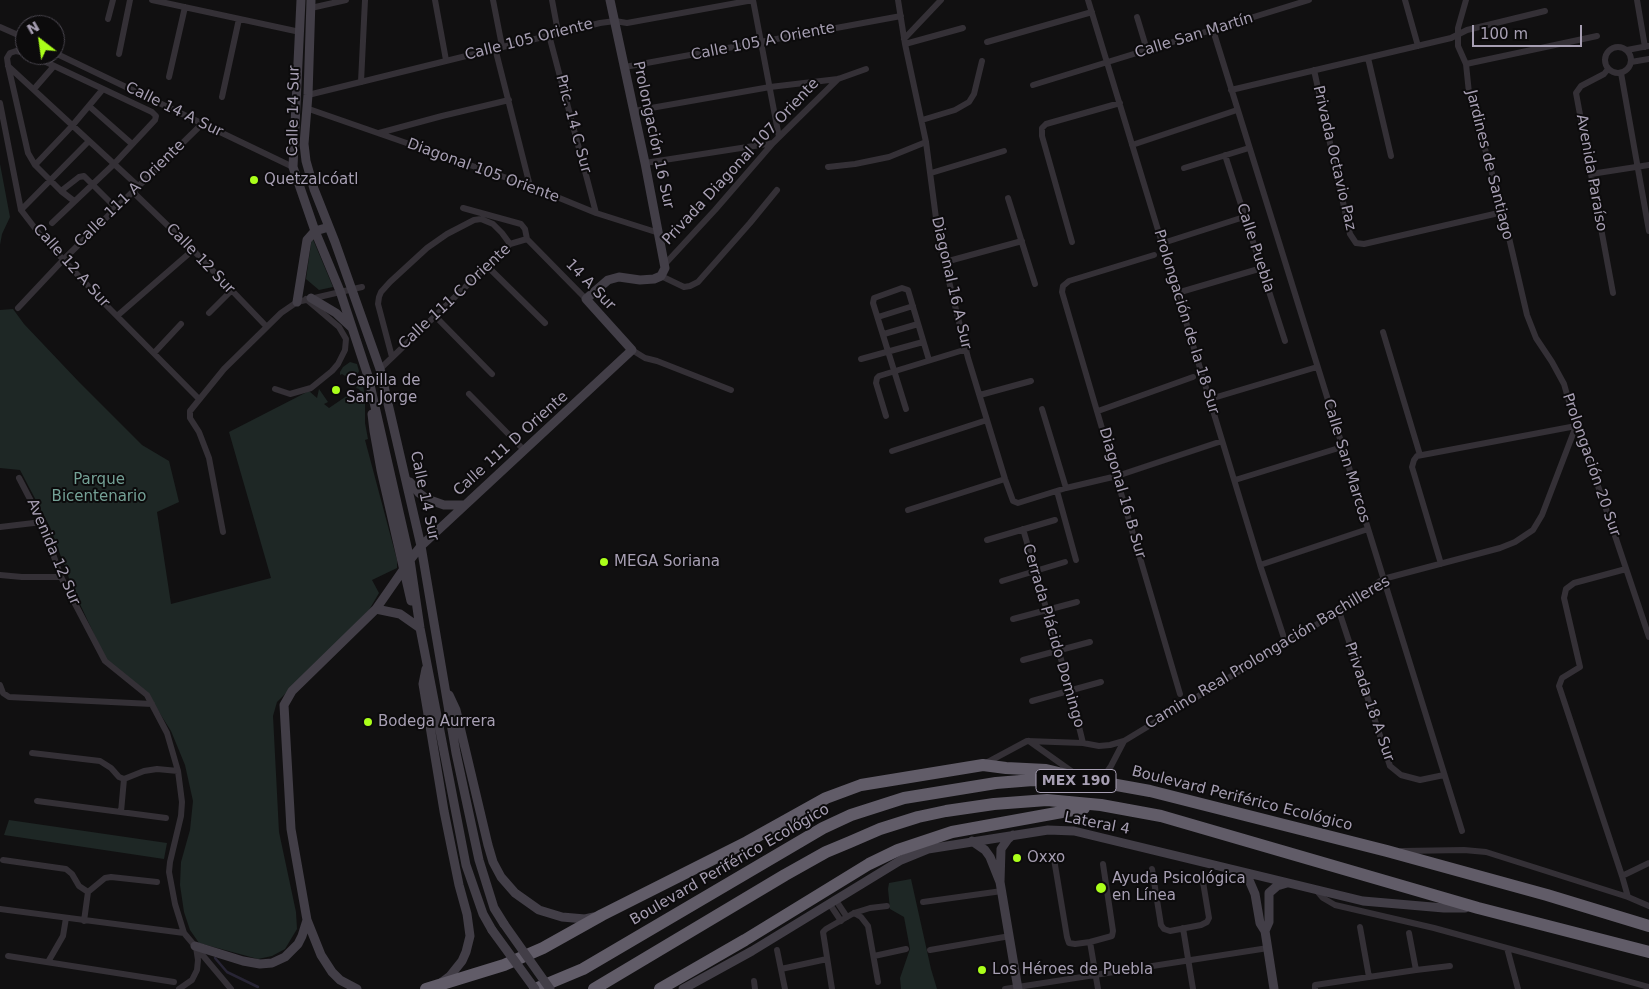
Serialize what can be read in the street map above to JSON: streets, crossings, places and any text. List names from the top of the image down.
{
  "streets": {
    "highway": ["MEX 190", "Boulevard Periférico Ecológico"],
    "main road": [
      "Calle 14 Sur",
      "Prolongación 16 Sur",
      "14 A Sur",
      "Calle 111 D Oriente",
      "Lateral 4"
    ],
    "street": [
      "Calle San Martín",
      "Calle 105 Oriente",
      "Calle 105 A Oriente",
      "Calle 14 A Sur",
      "Pric. 14 C Sur",
      "Privada Octavio Paz",
      "Privada Diagonal 107 Oriente",
      "Jardines de Santiago",
      "Diagonal 105 Oriente",
      "Avenida Paraíso",
      "Calle 111 A Oriente",
      "Calle Puebla",
      "Calle 12 Sur",
      "Calle 12 A Sur",
      "Diagonal 16 A Sur",
      "Calle 111 C Oriente",
      "Prolongación de la 18 Sur",
      "Calle San Marcos",
      "Prolongación 20 Sur",
      "Diagonal 16 B Sur",
      "Avenida 12 Sur",
      "Cerrada Plácido Domingo",
      "Camino Real Prolongación Bachilleres",
      "Privada 18 A Sur"
    ]
  },
  "crossings": [
    ["Calle San Martín", "Prolongación de la 18 Sur"],
    ["Calle San Martín", "Calle San Marcos"],
    ["Calle 105 Oriente", "Calle 14 Sur"],
    ["Calle 105 Oriente", "Pric. 14 C Sur"],
    ["Calle 105 Oriente", "Prolongación 16 Sur"],
    ["Calle 105 A Oriente", "Prolongación 16 Sur"],
    ["Calle 105 A Oriente", "Diagonal 16 A Sur"],
    ["Calle 14 A Sur", "Calle 14 Sur"],
    ["Calle 14 A Sur", "Calle 111 A Oriente"],
    ["Calle 14 Sur", "Diagonal 105 Oriente"],
    ["Calle 14 Sur", "Calle 111 C Oriente"],
    ["Calle 14 Sur", "Calle 111 D Oriente"],
    ["Calle 14 Sur", "Boulevard Periférico Ecológico"],
    ["Pric. 14 C Sur", "Diagonal 105 Oriente"],
    ["Prolongación 16 Sur", "Privada Diagonal 107 Oriente"],
    ["Prolongación 16 Sur", "Diagonal 105 Oriente"],
    ["Privada Octavio Paz", "Jardines de Santiago"],
    ["Jardines de Santiago", "Prolongación 20 Sur"],
    ["Calle 111 A Oriente", "Calle 12 Sur"],
    ["Calle 111 A Oriente", "Calle 12 A Sur"],
    ["14 A Sur", "Calle 111 C Oriente"],
    ["14 A Sur", "Calle 111 D Oriente"],
    ["Prolongación de la 18 Sur", "Camino Real Prolongación Bachilleres"],
    ["Calle San Marcos", "Camino Real Prolongación Bachilleres"],
    ["Calle San Marcos", "Privada 18 A Sur"],
    ["Prolongación 20 Sur", "Camino Real Prolongación Bachilleres"],
    ["Cerrada Plácido Domingo", "Camino Real Prolongación Bachilleres"],
    ["Camino Real Prolongación Bachilleres", "Privada 18 A Sur"],
    ["MEX 190", "Lateral 4"]
  ],
  "parks": ["Parque Bicentenario"],
  "places": [
    "Quetzalcóatl",
    "Capilla de San Jorge",
    "MEGA Soriana",
    "Bodega Aurrera",
    "Oxxo",
    "Ayuda Psicológica en Línea",
    "Los Héroes de Puebla"
  ],
  "scale_bar": "100 m",
  "north": "top left"
}
